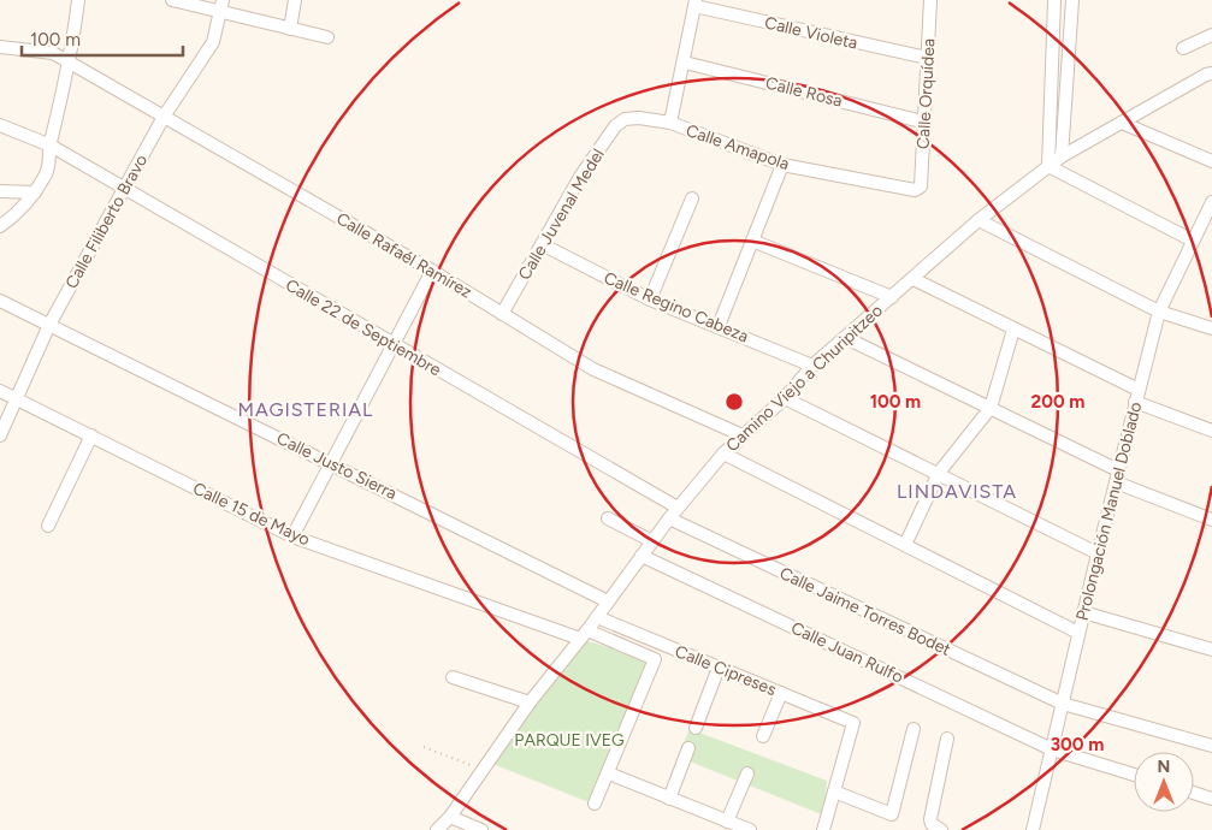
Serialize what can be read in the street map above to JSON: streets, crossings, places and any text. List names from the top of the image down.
{
  "streets": {
    "street": [
      "Calle Violeta",
      "Calle Rosa",
      "Calle Orquídea",
      "Calle Amapola",
      "Calle Juvenal Medel",
      "Calle Filiberto Bravo",
      "Calle Rafaél Ramírez",
      "Calle Regino Cabeza",
      "Calle 22 de Septiembre",
      "Camino Viejo a Churipitzeo",
      "Calle Justo Sierra",
      "Prolongación Manuel Doblado",
      "Calle 15 de Mayo",
      "Calle Jaime Torres Bodet",
      "Calle Juan Rulfo",
      "Calle Cipreses"
    ]
  },
  "crossings": [
    ["Calle Violeta", "Calle Orquídea"],
    ["Calle Rosa", "Calle Orquídea"],
    ["Calle Orquídea", "Calle Amapola"],
    ["Calle Amapola", "Calle Juvenal Medel"],
    ["Calle Juvenal Medel", "Calle Rafaél Ramírez"],
    ["Calle Juvenal Medel", "Calle Regino Cabeza"],
    ["Calle Filiberto Bravo", "Calle Rafaél Ramírez"],
    ["Calle Filiberto Bravo", "Calle 22 de Septiembre"],
    ["Calle Filiberto Bravo", "Calle Justo Sierra"],
    ["Calle Filiberto Bravo", "Calle 15 de Mayo"],
    ["Calle Rafaél Ramírez", "Camino Viejo a Churipitzeo"],
    ["Calle Regino Cabeza", "Camino Viejo a Churipitzeo"],
    ["Calle 22 de Septiembre", "Camino Viejo a Churipitzeo"],
    ["Camino Viejo a Churipitzeo", "Calle Justo Sierra"],
    ["Camino Viejo a Churipitzeo", "Calle 15 de Mayo"],
    ["Camino Viejo a Churipitzeo", "Calle Jaime Torres Bodet"],
    ["Camino Viejo a Churipitzeo", "Calle Juan Rulfo"],
    ["Camino Viejo a Churipitzeo", "Calle Cipreses"],
    ["Prolongación Manuel Doblado", "Calle Jaime Torres Bodet"],
    ["Prolongación Manuel Doblado", "Calle Juan Rulfo"]
  ],
  "districts": ["MAGISTERIAL", "LINDAVISTA"],
  "parks": ["PARQUE IVEG"],
  "scale_bar": "100 m",
  "north": "top",
  "rings": ["100 m", "200 m", "300 m"]
}
